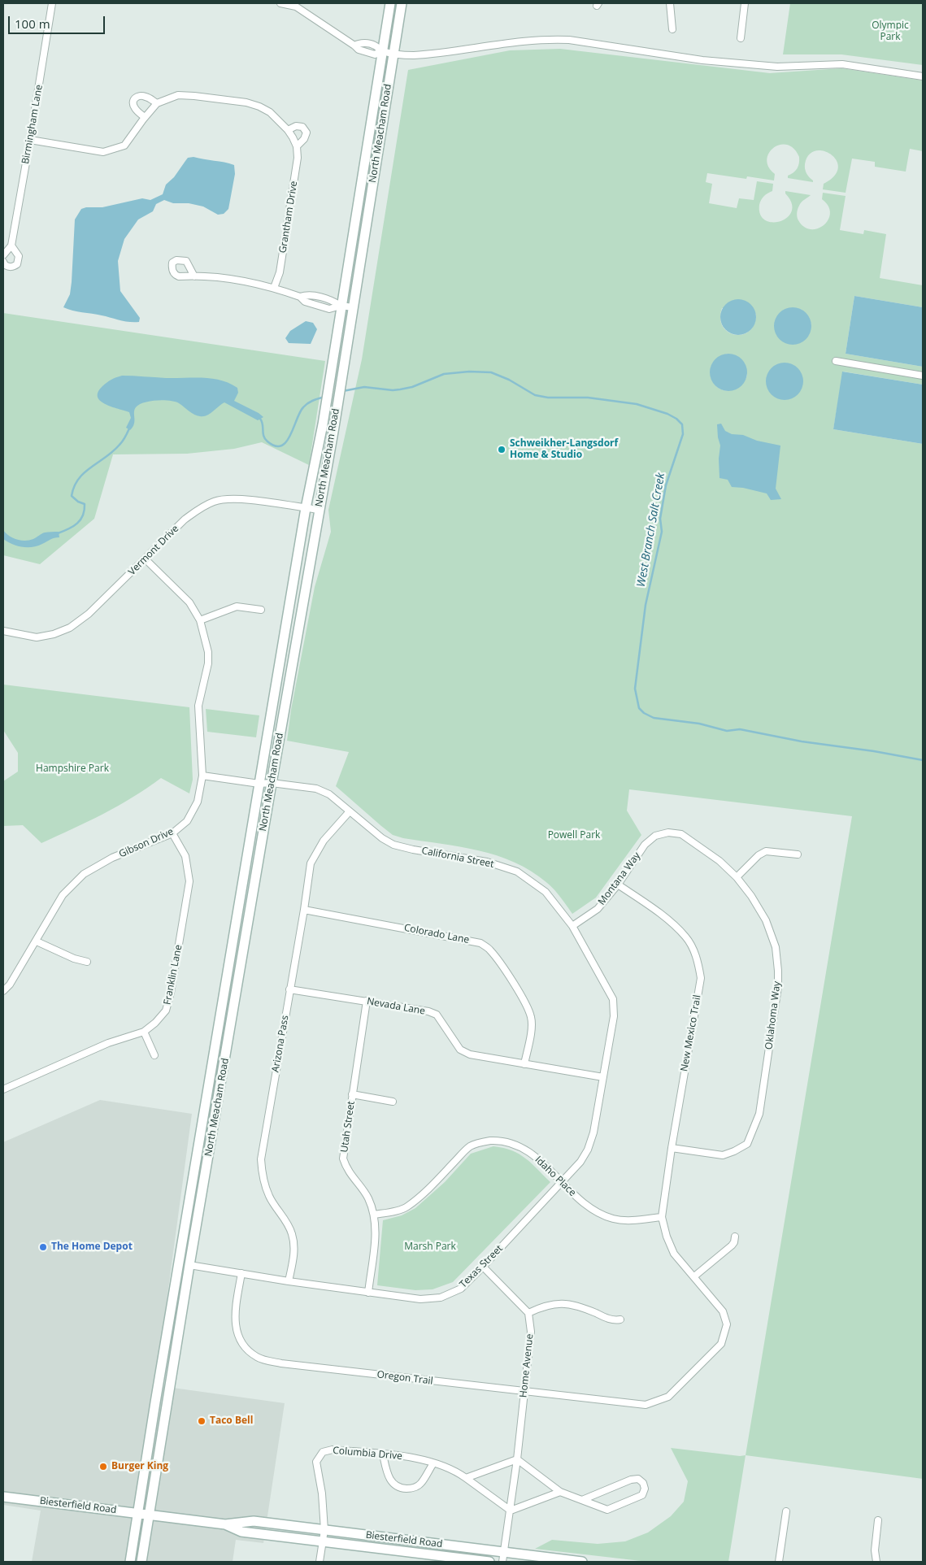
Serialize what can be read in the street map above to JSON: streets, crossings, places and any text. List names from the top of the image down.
{
  "streets": {
    "main road": ["North Meacham Road", "Biesterfield Road"],
    "street": [
      "Birmingham Lane",
      "Grantham Drive",
      "Vermont Drive",
      "Gibson Drive",
      "California Street",
      "Montana Way",
      "Colorado Lane",
      "Franklin Lane",
      "Nevada Lane",
      "Oklahoma Way",
      "New Mexico Trail",
      "Arizona Pass",
      "Utah Street",
      "Idaho Place",
      "Texas Street",
      "Home Avenue",
      "Oregon Trail",
      "Columbia Drive"
    ]
  },
  "crossings": [
    ["North Meacham Road", "Vermont Drive"],
    ["North Meacham Road", "California Street"],
    ["North Meacham Road", "Texas Street"],
    ["North Meacham Road", "Biesterfield Road"],
    ["Vermont Drive", "Gibson Drive"],
    ["Gibson Drive", "California Street"],
    ["Gibson Drive", "Franklin Lane"],
    ["California Street", "Montana Way"],
    ["California Street", "Nevada Lane"],
    ["California Street", "Arizona Pass"],
    ["California Street", "Texas Street"],
    ["Montana Way", "Oklahoma Way"],
    ["Montana Way", "New Mexico Trail"],
    ["Colorado Lane", "Nevada Lane"],
    ["Colorado Lane", "Arizona Pass"],
    ["Nevada Lane", "Arizona Pass"],
    ["Nevada Lane", "Utah Street"],
    ["Nevada Lane", "Texas Street"],
    ["Oklahoma Way", "New Mexico Trail"],
    ["New Mexico Trail", "Idaho Place"],
    ["Arizona Pass", "Texas Street"],
    ["Utah Street", "Idaho Place"],
    ["Utah Street", "Texas Street"],
    ["Idaho Place", "Texas Street"],
    ["Texas Street", "Oregon Trail"],
    ["Home Avenue", "Oregon Trail"],
    ["Home Avenue", "Columbia Drive"],
    ["Home Avenue", "Biesterfield Road"],
    ["Columbia Drive", "Biesterfield Road"]
  ],
  "water": ["West Branch Salt Creek"],
  "parks": [
    "Olympic Park",
    "Hampshire Park",
    "Powell Park",
    "Marsh Park"
  ],
  "places": [
    "Schweikher-Langsdorf Home & Studio",
    "The Home Depot",
    "Taco Bell",
    "Burger King"
  ],
  "scale_bar": "100 m"
}
